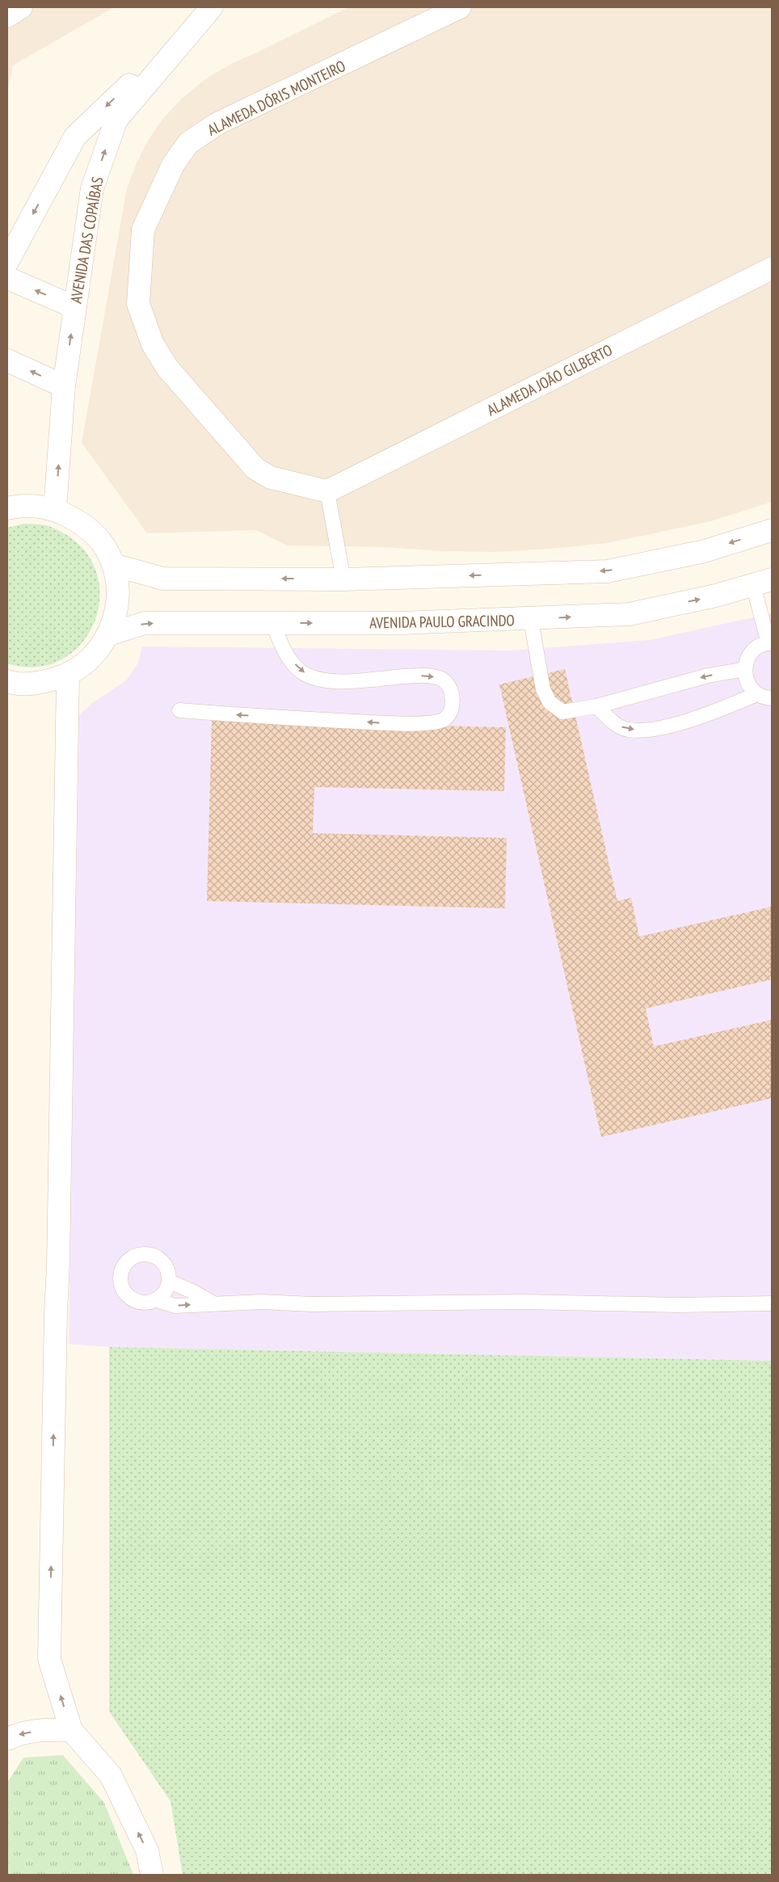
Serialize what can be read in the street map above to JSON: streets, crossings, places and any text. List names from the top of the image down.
{
  "streets": {
    "street": [
      "ALAMEDA DÓRIS MONTEIRO",
      "AVENIDA DAS COPAÍBAS",
      "ALAMEDA JOÃO GILBERTO",
      "AVENIDA PAULO GRACINDO"
    ]
  },
  "crossings": [
    ["ALAMEDA DÓRIS MONTEIRO", "ALAMEDA JOÃO GILBERTO"]
  ]
}
